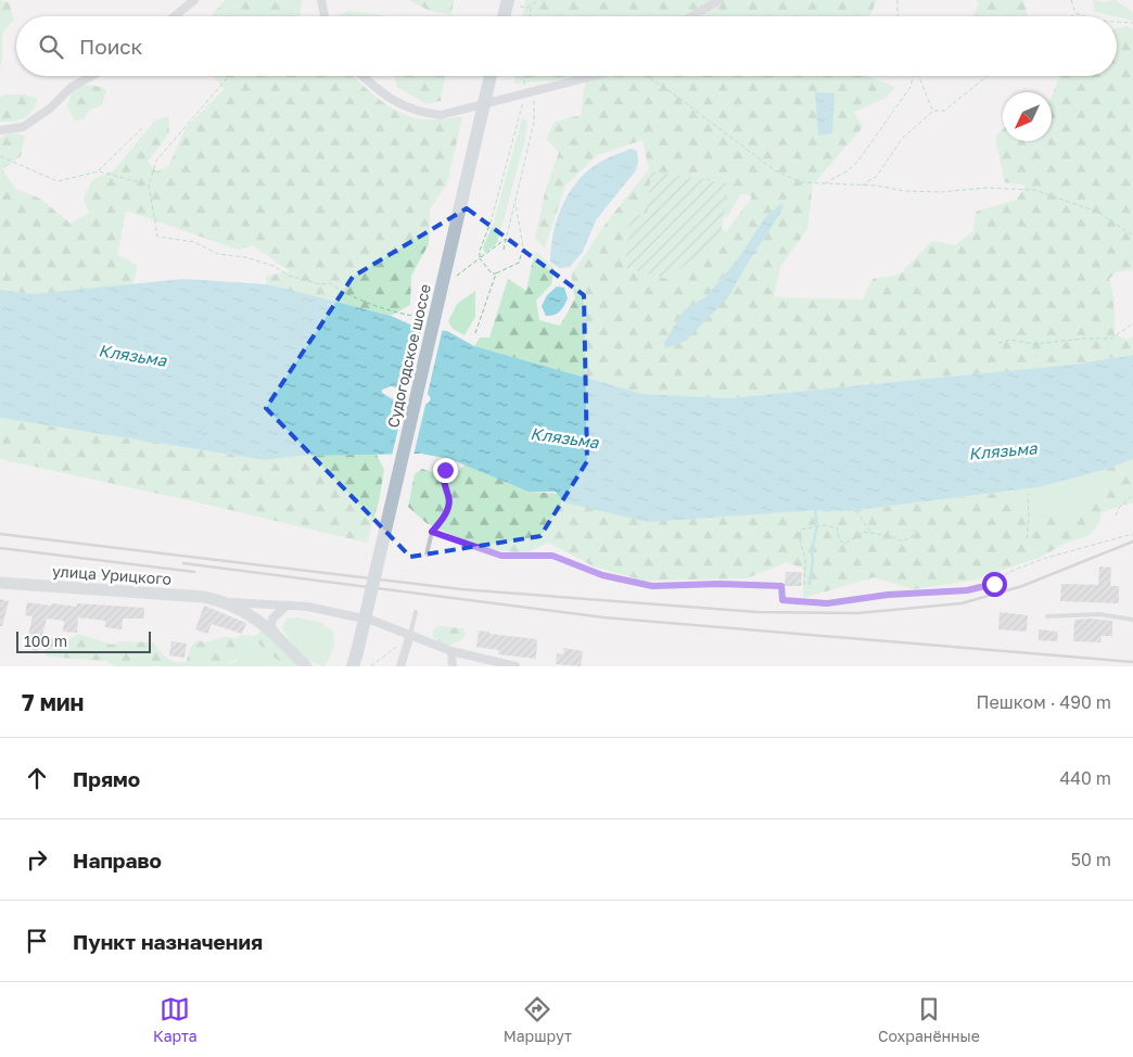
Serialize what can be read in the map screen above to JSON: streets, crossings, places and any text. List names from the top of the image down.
{
  "streets": {
    "main road": ["Судогодское шоссе"],
    "street": ["улица Урицкого"]
  },
  "water": ["Клязьма"],
  "scale_bar": "100 m",
  "north": "bottom left",
  "page": {
    "search": "Поиск",
    "scale": "100 m",
    "heading": ["7 мин", "Пешком · 490 m"],
    "list": [
      ["Прямо", "440 m"],
      ["Направо", "50 m"],
      "Пункт назначения"
    ],
    "nav": ["Карта", "Маршрут", "Сохранённые"]
  }
}
